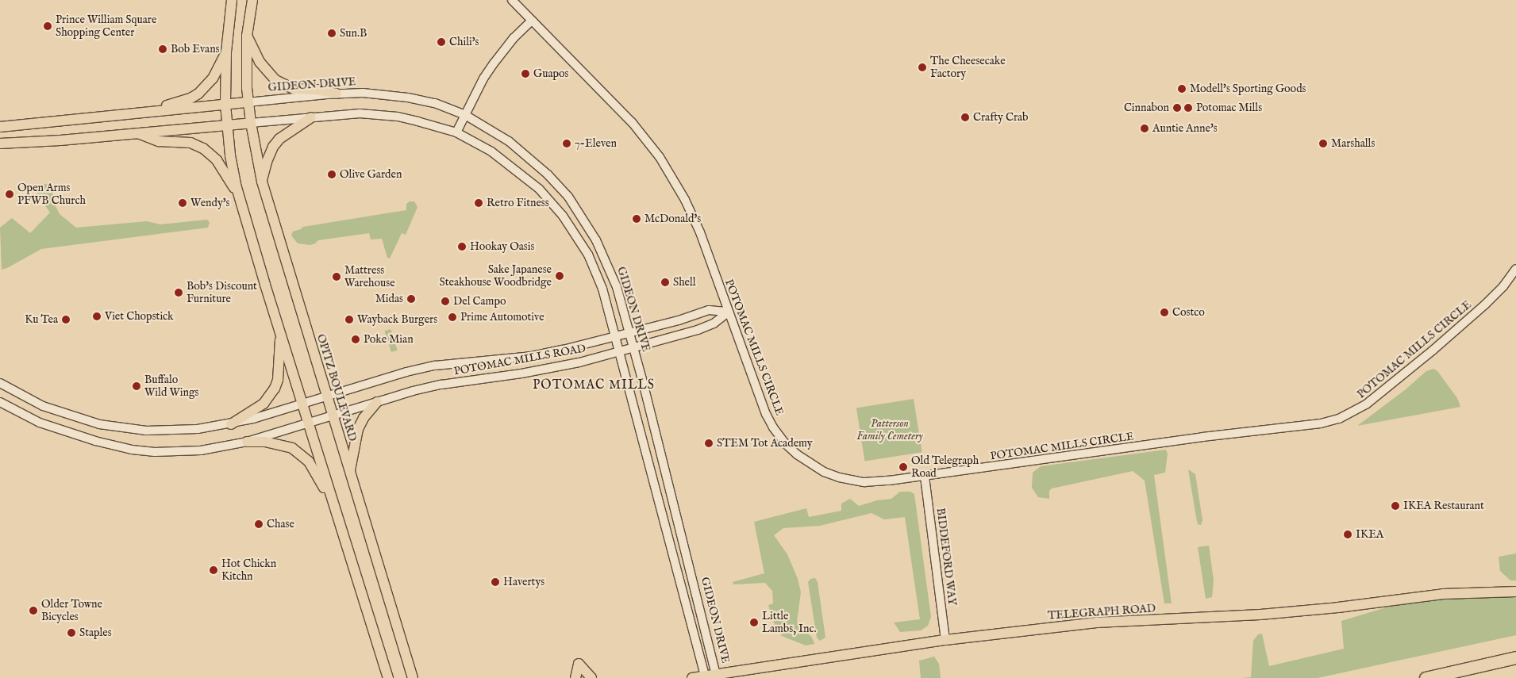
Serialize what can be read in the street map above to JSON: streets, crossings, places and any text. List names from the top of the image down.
{
  "streets": {
    "main road": ["GIDEON DRIVE", "OPITZ BOULEVARD", "TELEGRAPH ROAD"],
    "street": ["POTOMAC MILLS CIRCLE", "POTOMAC MILLS ROAD", "BIDDEFORD WAY"]
  },
  "crossings": [
    ["GIDEON DRIVE", "POTOMAC MILLS ROAD"],
    ["GIDEON DRIVE", "OPITZ BOULEVARD"],
    ["GIDEON DRIVE", "TELEGRAPH ROAD"],
    ["POTOMAC MILLS CIRCLE", "POTOMAC MILLS ROAD"],
    ["POTOMAC MILLS CIRCLE", "BIDDEFORD WAY"],
    ["POTOMAC MILLS ROAD", "OPITZ BOULEVARD"],
    ["BIDDEFORD WAY", "TELEGRAPH ROAD"]
  ],
  "districts": ["POTOMAC MILLS"],
  "parks": ["Patterson Family Cemetery"],
  "places": [
    "Prince William Square Shopping Center",
    "Sun.B",
    "Chili's",
    "Bob Evans",
    "The Cheesecake Factory",
    "Guapos",
    "Modell's Sporting Goods",
    "Cinnabon",
    "Potomac Mills",
    "Crafty Crab",
    "Auntie Anne's",
    "7-Eleven",
    "Marshalls",
    "Olive Garden",
    "Open Arms PFWB Church",
    "Wendy's",
    "Retro Fitness",
    "McDonald's",
    "Hookay Oasis",
    "Sake Japanese Steakhouse Woodbridge",
    "Mattress Warehouse",
    "Shell",
    "Bob's Discount Furniture",
    "Midas",
    "Del Campo",
    "Costco",
    "Viet Chopstick",
    "Prime Automotive",
    "Ku Tea",
    "Wayback Burgers",
    "Poke Mian",
    "Buffalo Wild Wings",
    "STEM Tot Academy",
    "Old Telegraph Road",
    "IKEA Restaurant",
    "Chase",
    "IKEA",
    "Hot Chickn Kitchn",
    "Havertys",
    "Older Towne Bicycles",
    "Little Lambs, Inc.",
    "Staples"
  ]
}
